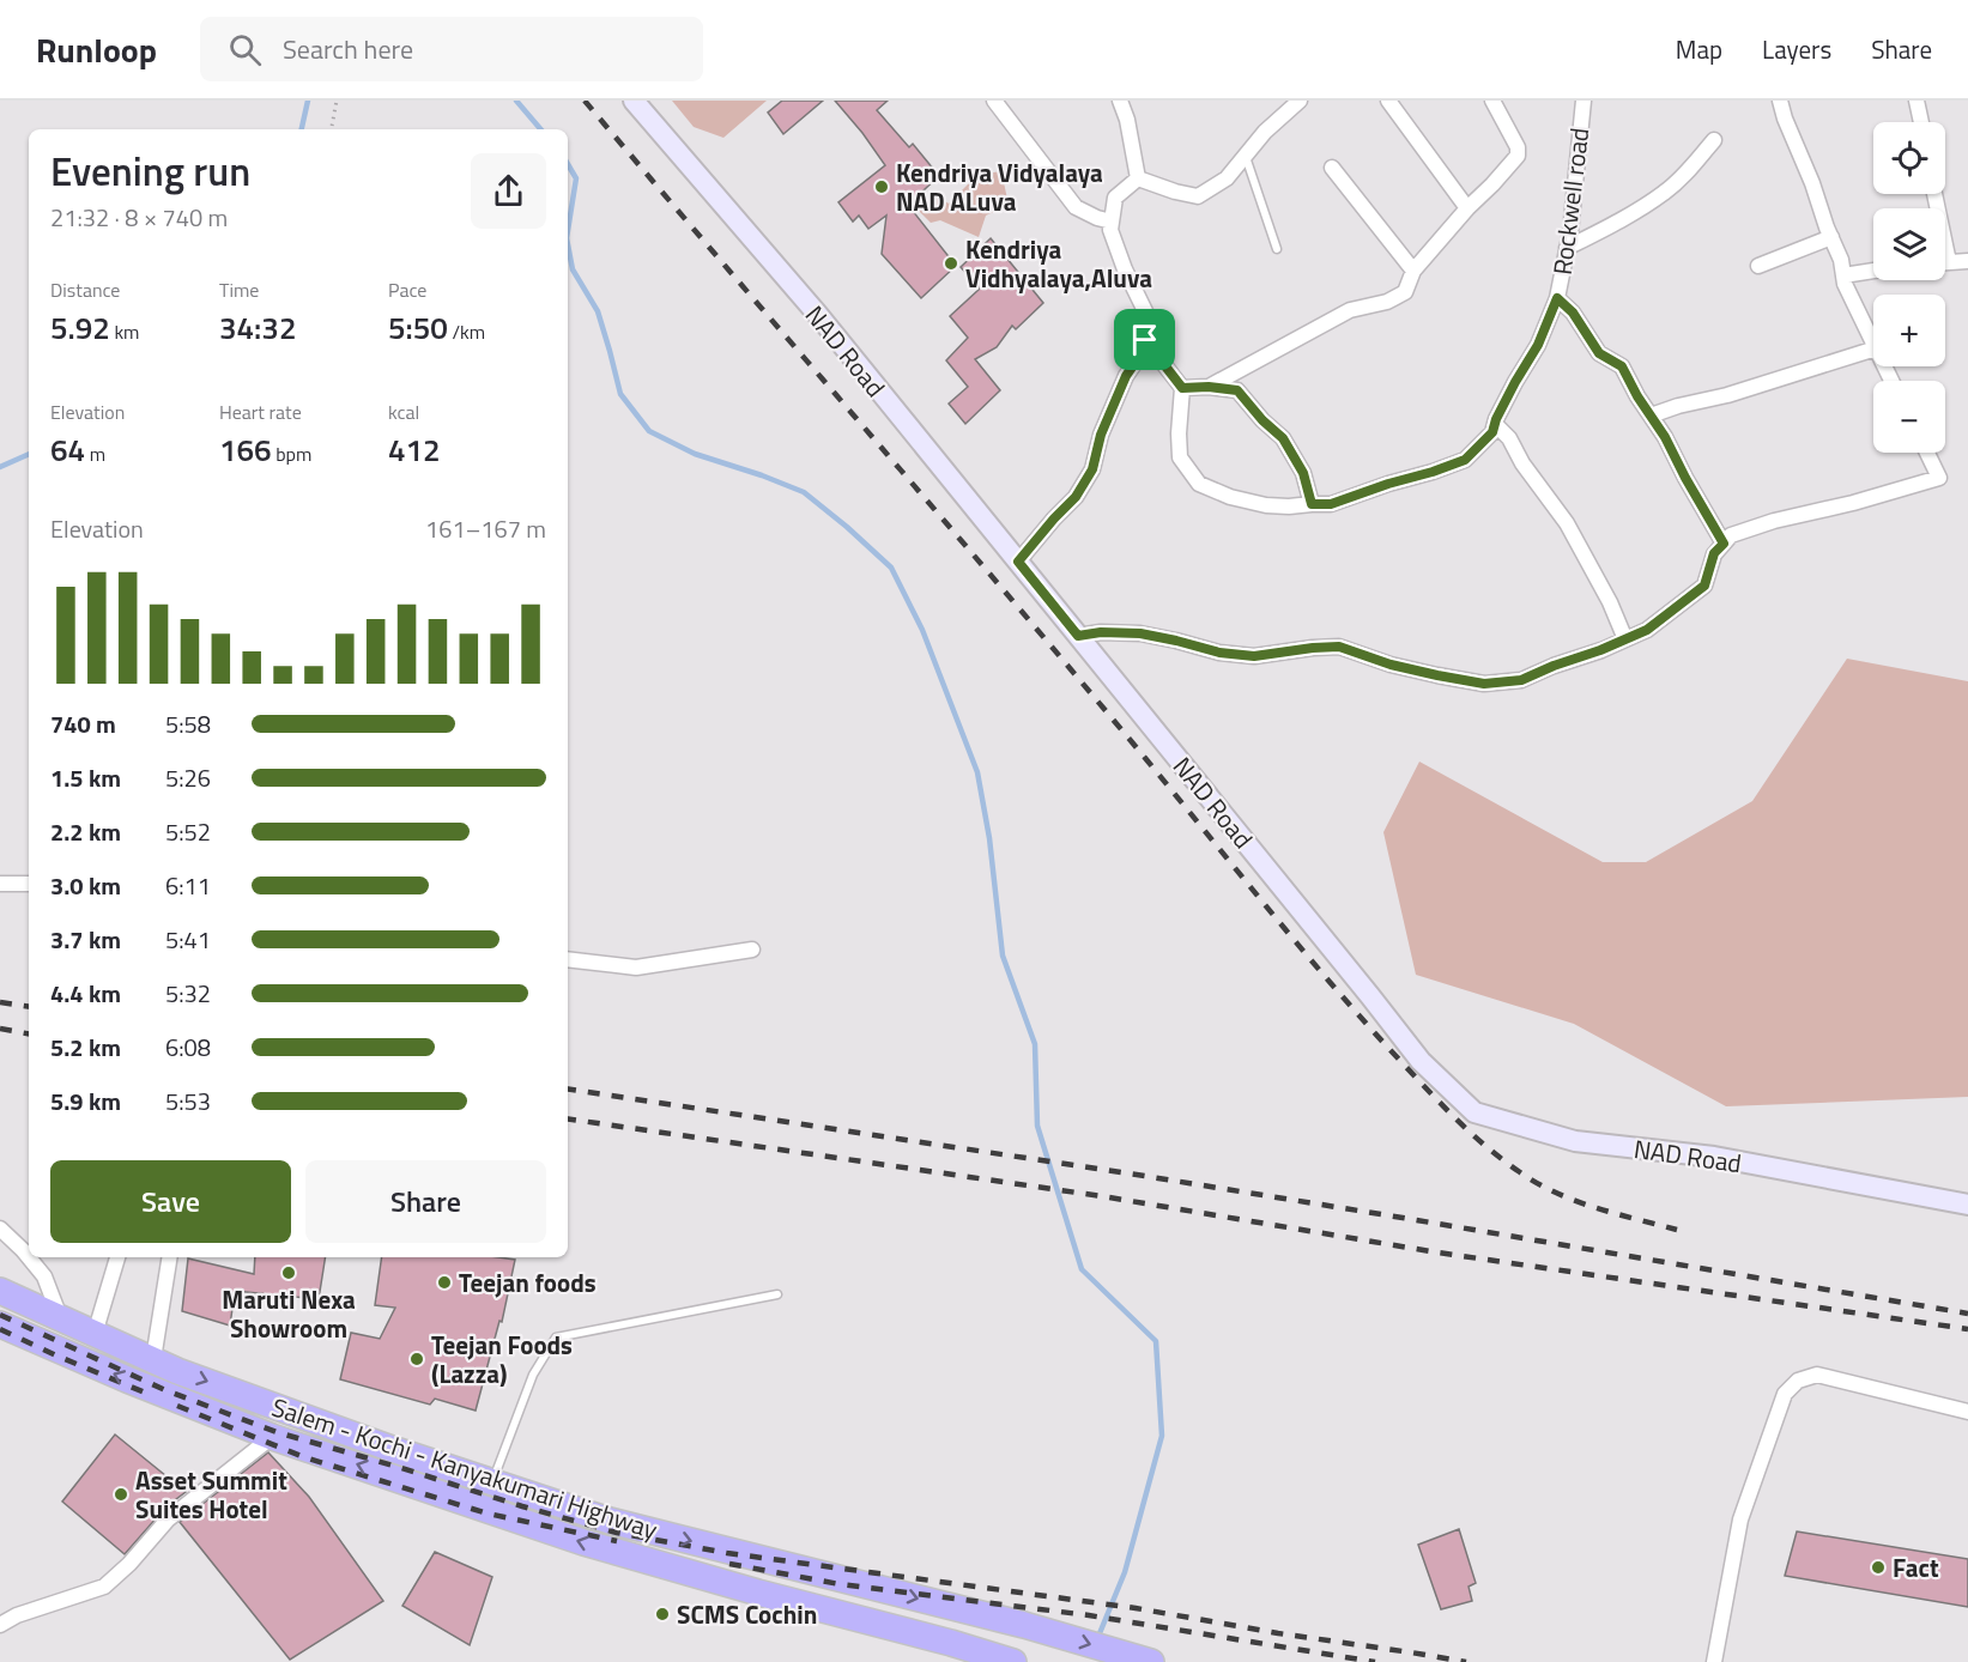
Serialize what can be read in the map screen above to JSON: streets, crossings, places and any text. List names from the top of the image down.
{
  "streets": {
    "highway": ["Salem - Kochi - Kanyakumari Highway"],
    "street": ["Rockwell road", "NAD Road"]
  },
  "places": [
    "Kendriya Vidyalaya NAD ALuva",
    "Kendriya Vidhyalaya,Aluva",
    "Maruti Nexa Showroom",
    "Teejan foods",
    "Teejan Foods (Lazza)",
    "Asset Summit Suites Hotel",
    "Fact",
    "SCMS Cochin"
  ],
  "page": {
    "header": "Runloop",
    "search": "Search here",
    "nav": ["Map", "Layers", "Share"],
    "map_buttons": ["+", "−"],
    "heading": ["Evening run", "21:32 · 8 × 740 m"],
    "stats": [
      ["Distance", "5.92 km"],
      ["Time", "34:32"],
      ["Pace", "5:50 /km"],
      ["Elevation", "64 m"],
      ["Heart rate", "166 bpm"],
      ["kcal", "412"]
    ],
    "chart": ["Elevation", "161–167 m"],
    "list": [
      {
        "name": "740 m",
        "note": "5:58"
      },
      {
        "name": "1.5 km",
        "note": "5:26"
      },
      {
        "name": "2.2 km",
        "note": "5:52"
      },
      {
        "name": "3.0 km",
        "note": "6:11"
      },
      {
        "name": "3.7 km",
        "note": "5:41"
      },
      {
        "name": "4.4 km",
        "note": "5:32"
      },
      {
        "name": "5.2 km",
        "note": "6:08"
      },
      {
        "name": "5.9 km",
        "note": "5:53"
      }
    ],
    "buttons": ["Save", "Share"]
  }
}
